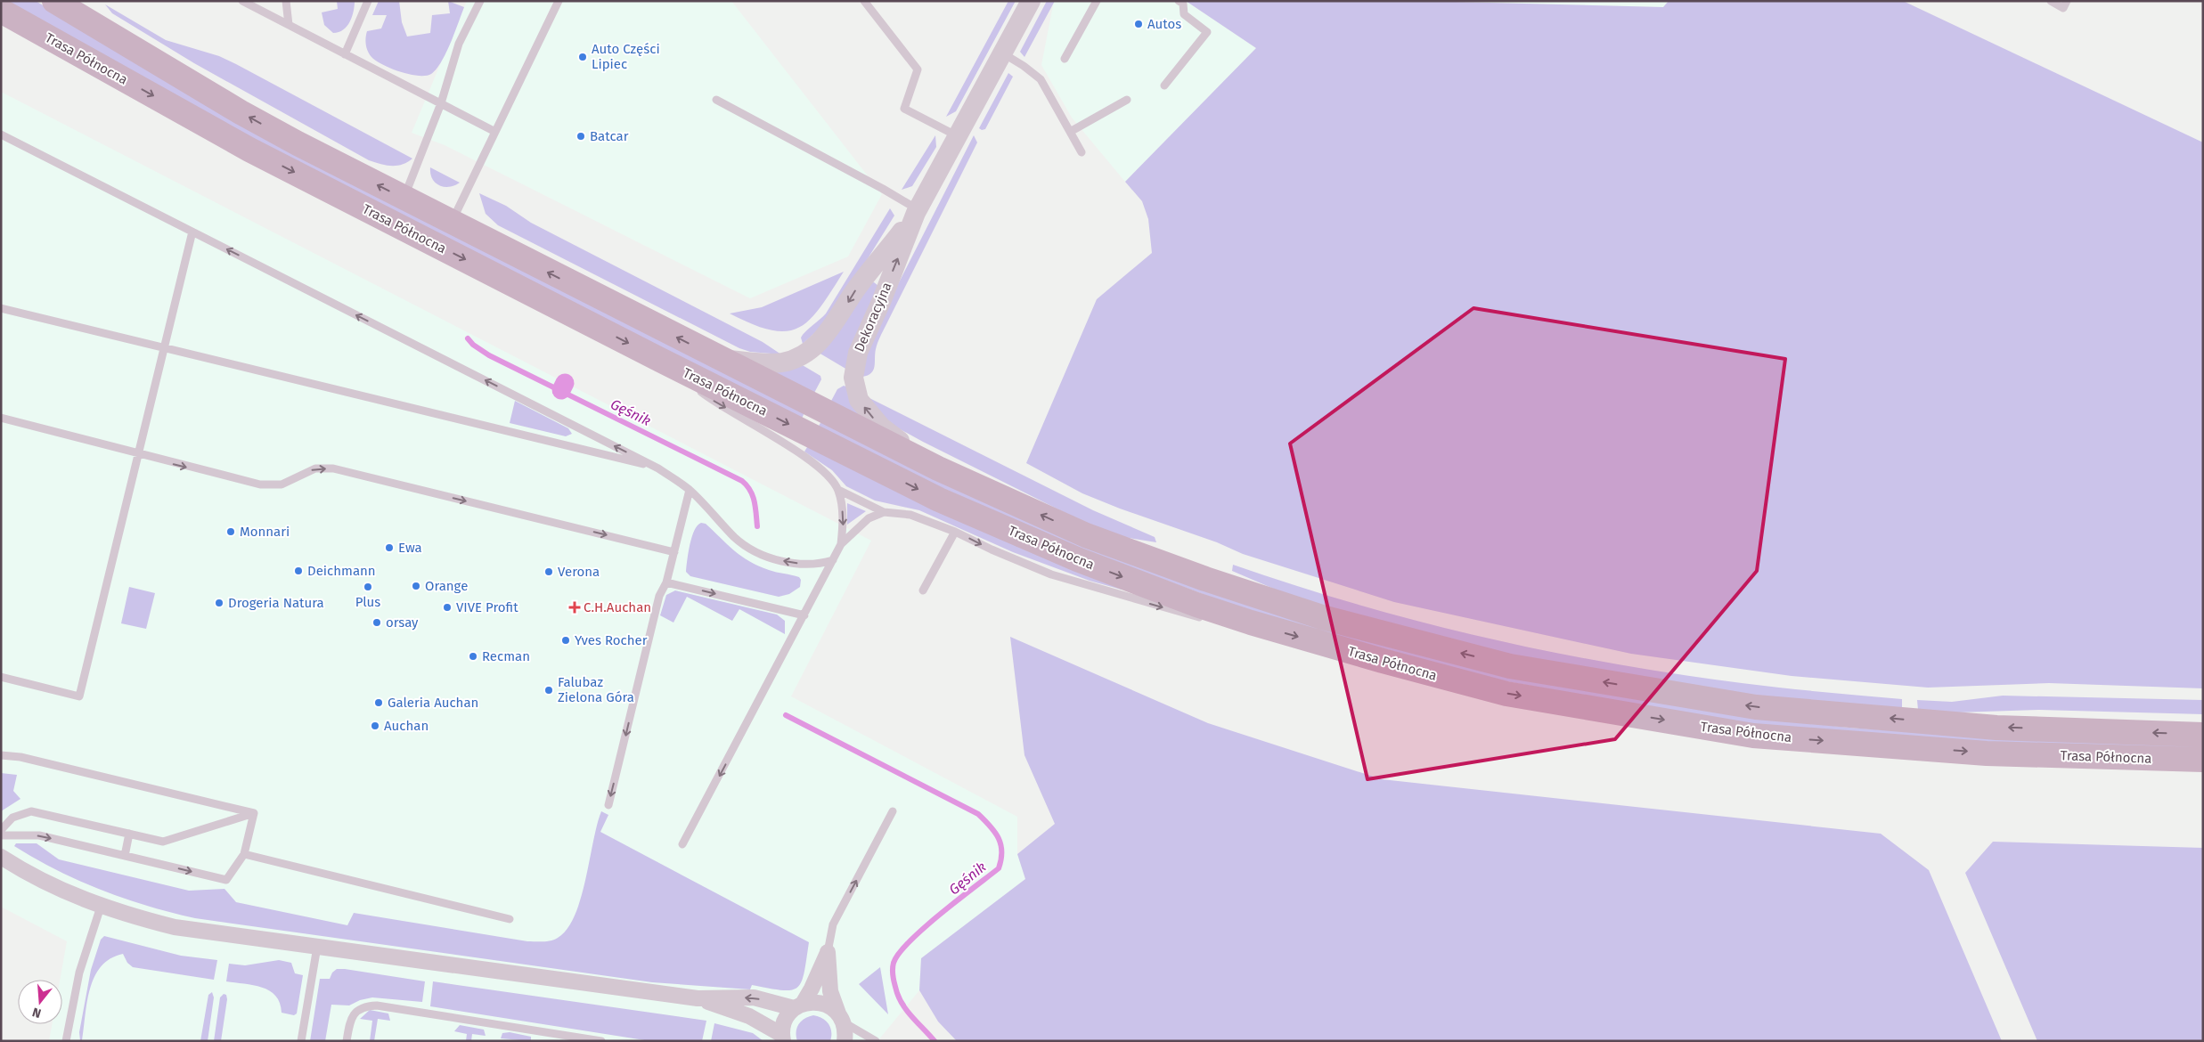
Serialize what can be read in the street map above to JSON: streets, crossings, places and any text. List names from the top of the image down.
{
  "streets": {
    "main road": ["Trasa Północna"],
    "street": ["Dekoracyjna"]
  },
  "crossings": [
    ["Trasa Północna", "Dekoracyjna"]
  ],
  "water": ["Gęśnik"],
  "places": {
    "other": [
      "Autos",
      "Auto Części Lipiec",
      "Batcar",
      "Monnari",
      "Ewa",
      "Deichmann",
      "Verona",
      "Orange",
      "Plus",
      "Drogeria Natura",
      "VIVE Profit",
      "orsay",
      "Yves Rocher",
      "Recman",
      "Falubaz Zielona Góra",
      "Galeria Auchan",
      "Auchan"
    ],
    "health": ["C.H.Auchan"]
  },
  "north": "bottom"
}
